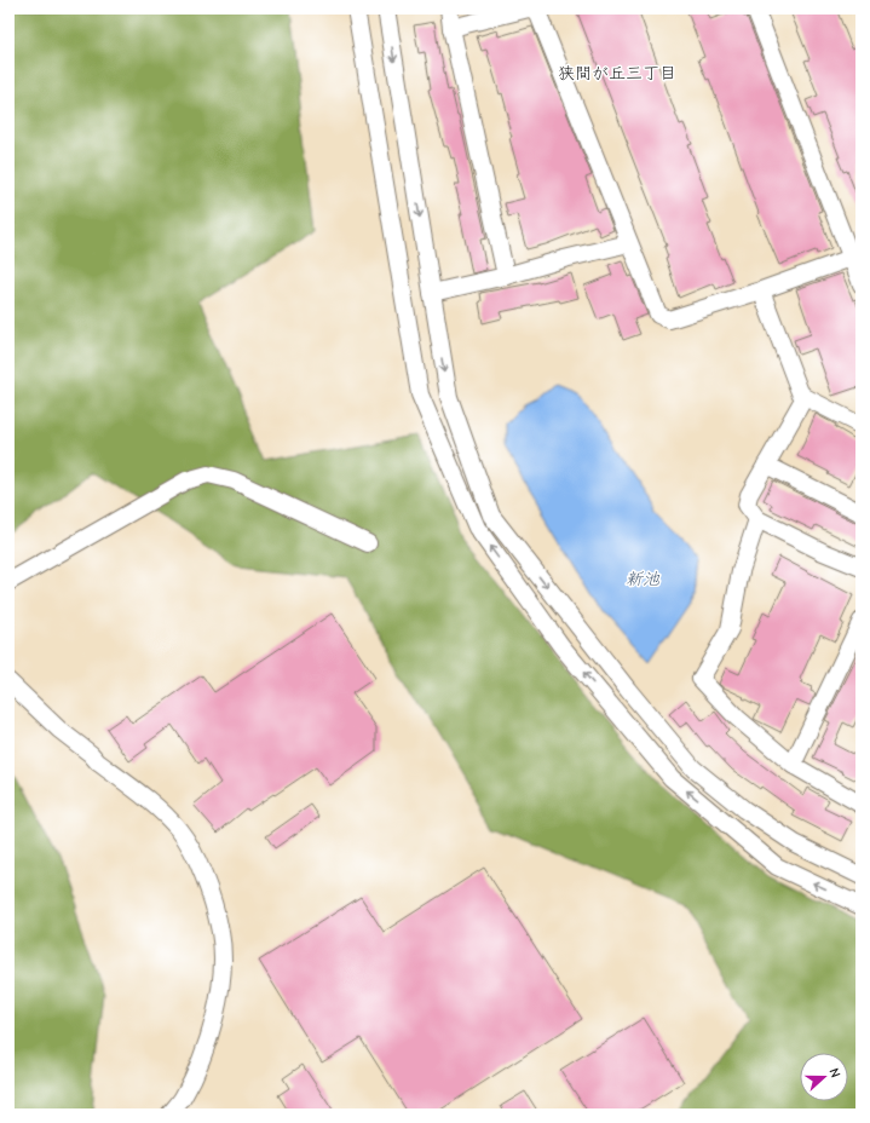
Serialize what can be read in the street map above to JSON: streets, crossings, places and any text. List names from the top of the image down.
{
  "districts": ["狭間が丘三丁目"],
  "water": ["新池"],
  "north": "right"
}
